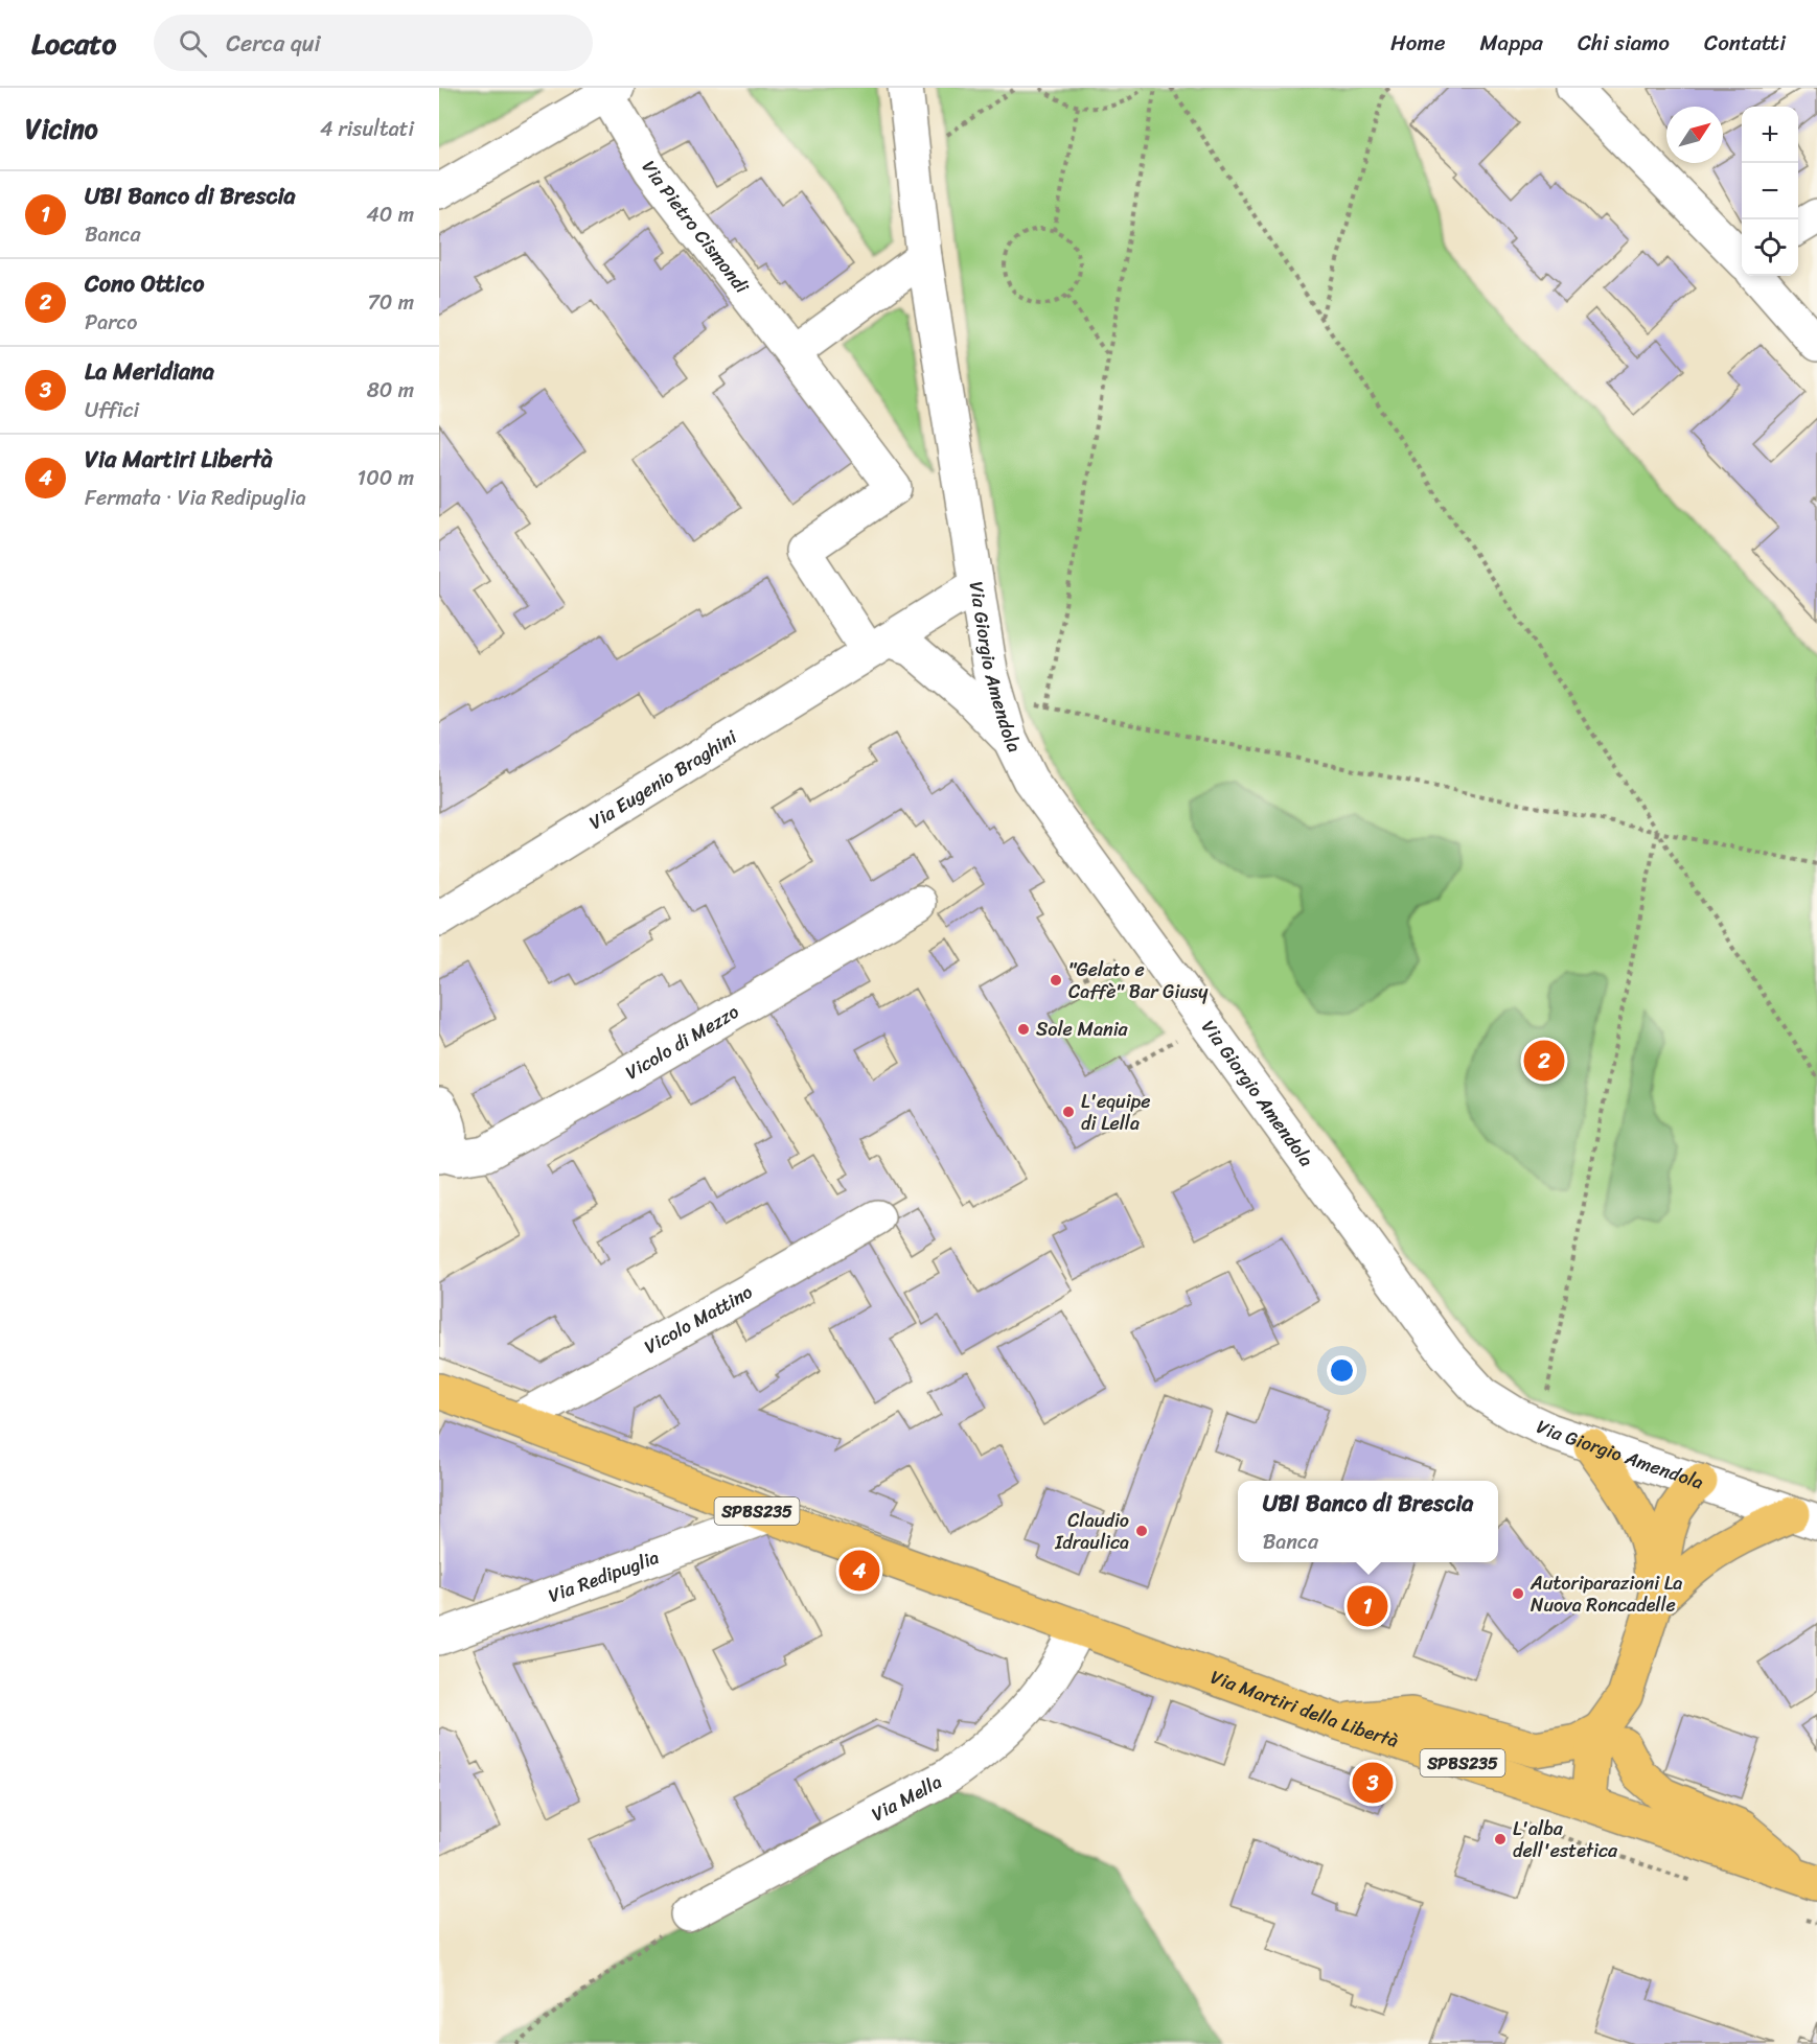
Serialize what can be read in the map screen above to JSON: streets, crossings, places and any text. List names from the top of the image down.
{
  "streets": {
    "main road": ["SPBS235", "Via Martiri della Libertà"],
    "street": [
      "Via Pietro Cismondi",
      "Via Giorgio Amendola",
      "Via Eugenio Braghini",
      "Vicolo di Mezzo",
      "Vicolo Mattino",
      "Via Redipuglia",
      "Via Mella"
    ]
  },
  "crossings": [
    ["Via Giorgio Amendola", "Via Eugenio Braghini"],
    ["Vicolo Mattino", "SPBS235"],
    ["SPBS235", "Via Redipuglia"],
    ["SPBS235", "Via Martiri della Libertà"],
    ["SPBS235", "Via Mella"],
    ["Via Martiri della Libertà", "Via Mella"]
  ],
  "places": [
    "\"Gelato e Caffè\" Bar Giusy",
    "Sole Mania",
    "L'equipe di Lella",
    "Claudio Idraulica",
    "Autoriparazioni La Nuova Roncadelle",
    "L'alba dell'estetica"
  ],
  "north": "top right",
  "page": {
    "header": "Locato",
    "search": "Cerca qui",
    "nav": [
      "Home",
      "Mappa",
      "Chi siamo",
      "Contatti"
    ],
    "heading": ["Vicino", "4 risultati"],
    "map_buttons": ["+", "−"],
    "list": [
      {
        "mark": "1",
        "name": "UBI Banco di Brescia",
        "note": "Banca",
        "value": "40 m"
      },
      {
        "mark": "2",
        "name": "Cono Ottico",
        "note": "Parco",
        "value": "70 m"
      },
      {
        "mark": "3",
        "name": "La Meridiana",
        "note": "Uffici",
        "value": "80 m"
      },
      {
        "mark": "4",
        "name": "Via Martiri Libertà",
        "note": "Fermata · Via Redipuglia",
        "value": "100 m"
      }
    ],
    "pins": [
      "2",
      "4",
      "1",
      "3"
    ],
    "popup": ["UBI Banco di Brescia", "Banca"]
  }
}
